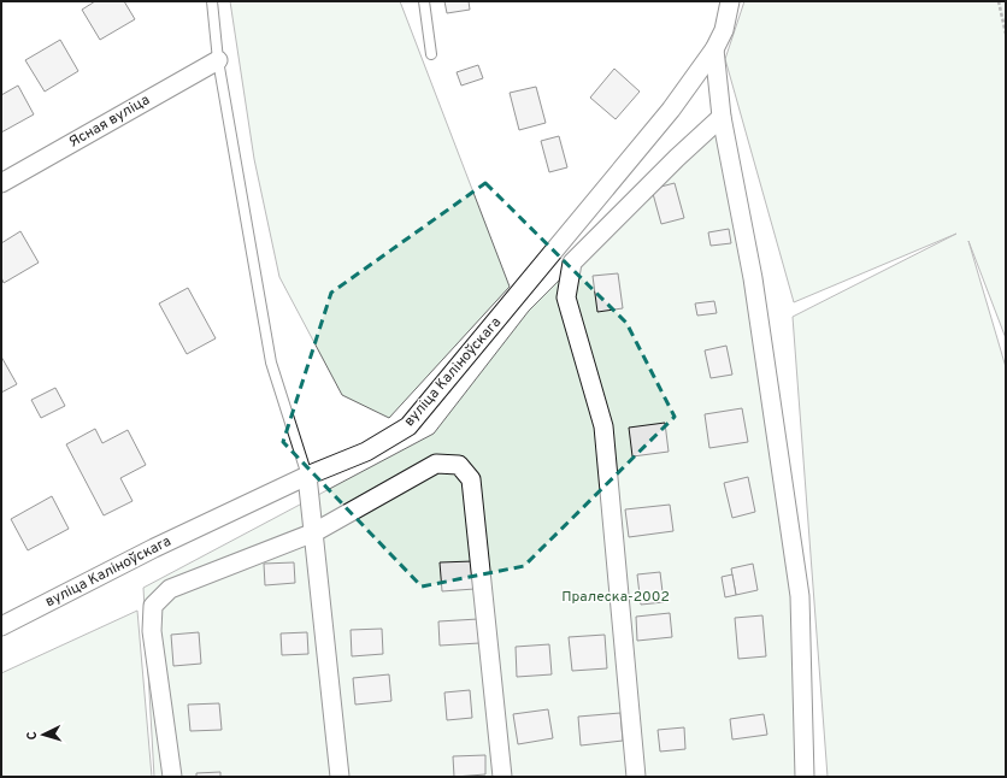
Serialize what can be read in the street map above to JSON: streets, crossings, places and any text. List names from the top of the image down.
{
  "streets": {
    "street": ["Ясная вуліца", "вуліца Каліноўскага"]
  },
  "parks": ["Пралеска-2002"],
  "north": "left"
}
